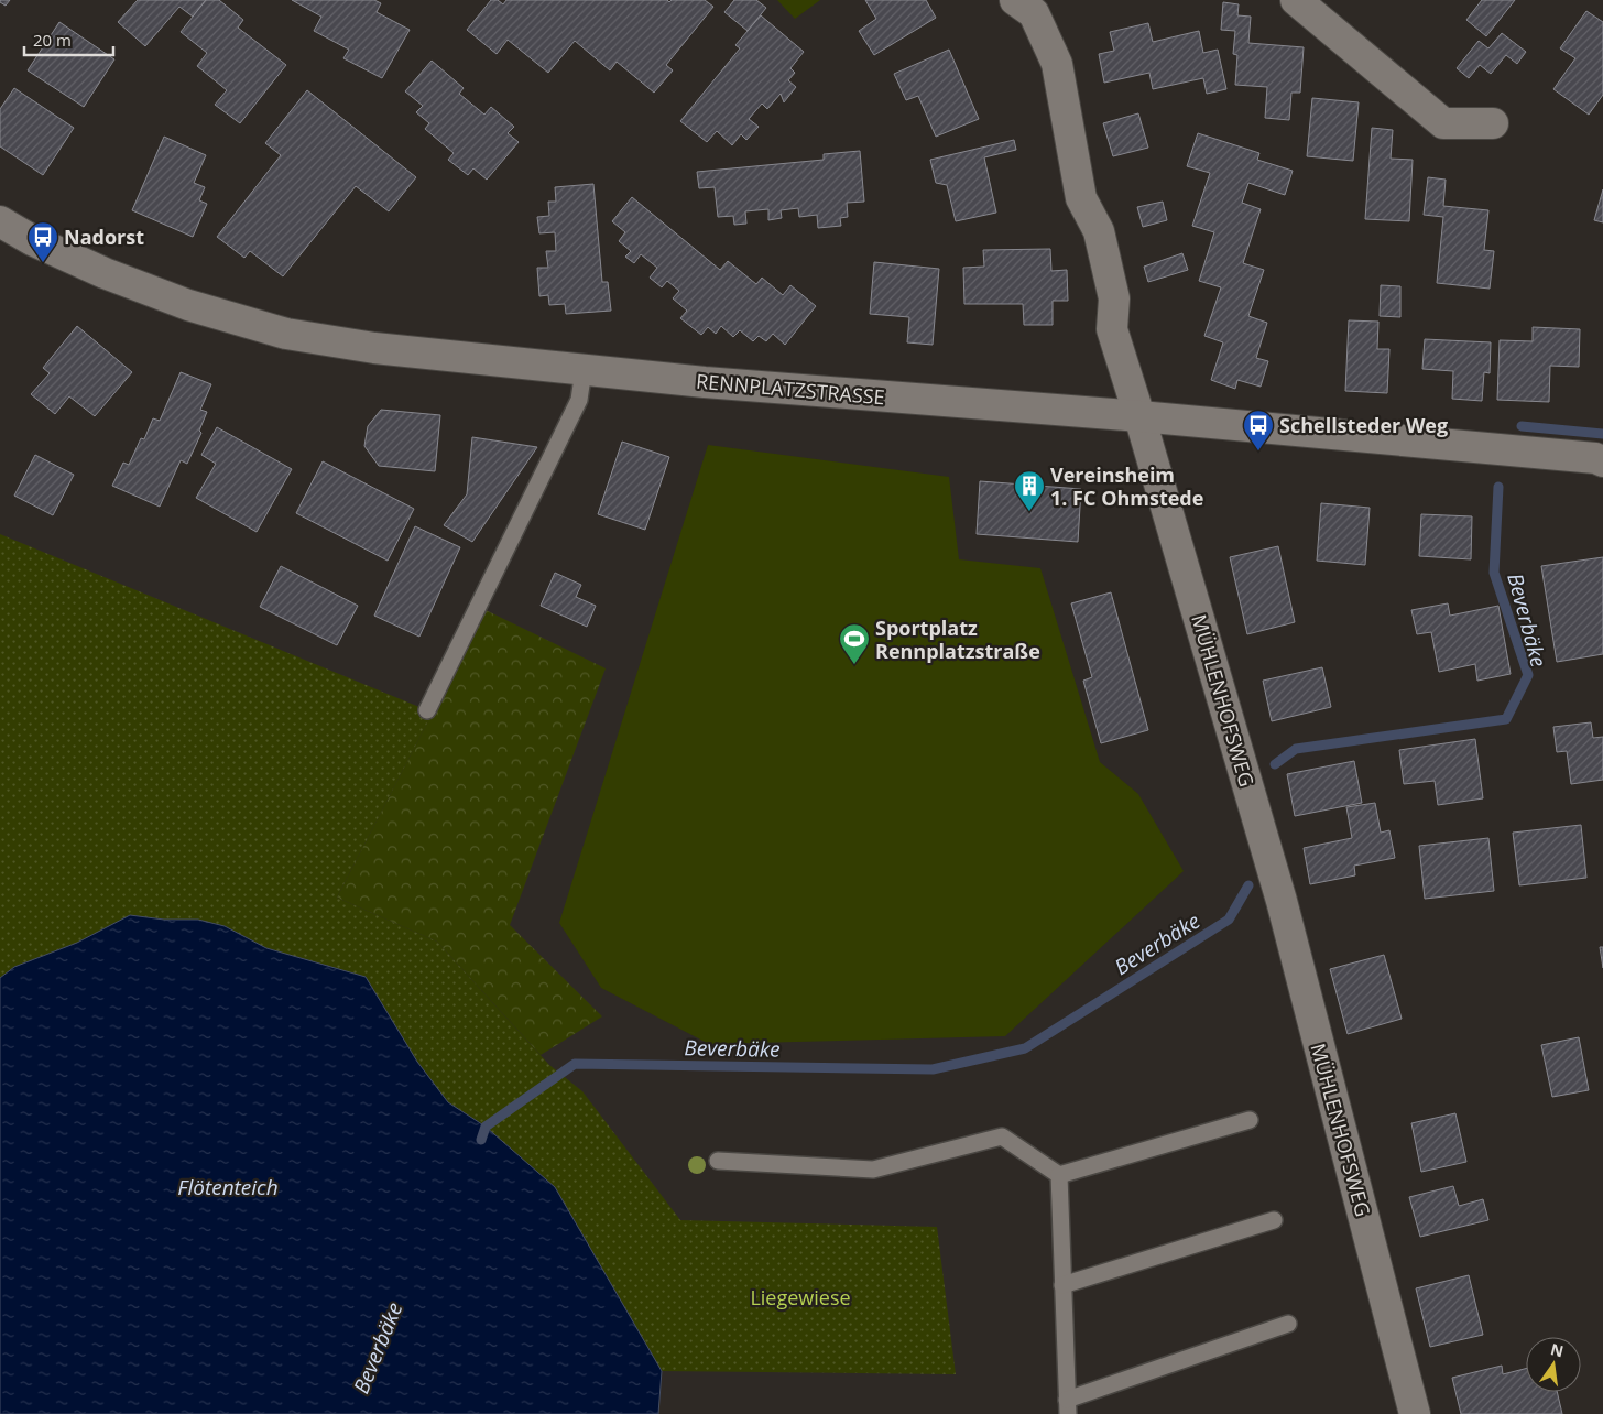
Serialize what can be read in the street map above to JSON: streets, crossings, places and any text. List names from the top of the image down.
{
  "streets": {
    "street": ["RENNPLATZSTRASSE", "MÜHLENHOFSWEG"]
  },
  "crossings": [
    ["RENNPLATZSTRASSE", "MÜHLENHOFSWEG"]
  ],
  "water": ["Beverbäke", "Flötenteich"],
  "parks": ["Liegewiese"],
  "places": {
    "bus stop": ["Nadorst", "Schellsteder Weg"],
    "building": ["Vereinsheim 1. FC Ohmstede"],
    "sports": ["Sportplatz Rennplatzstraße"]
  },
  "scale_bar": "20 m",
  "north": "top"
}
